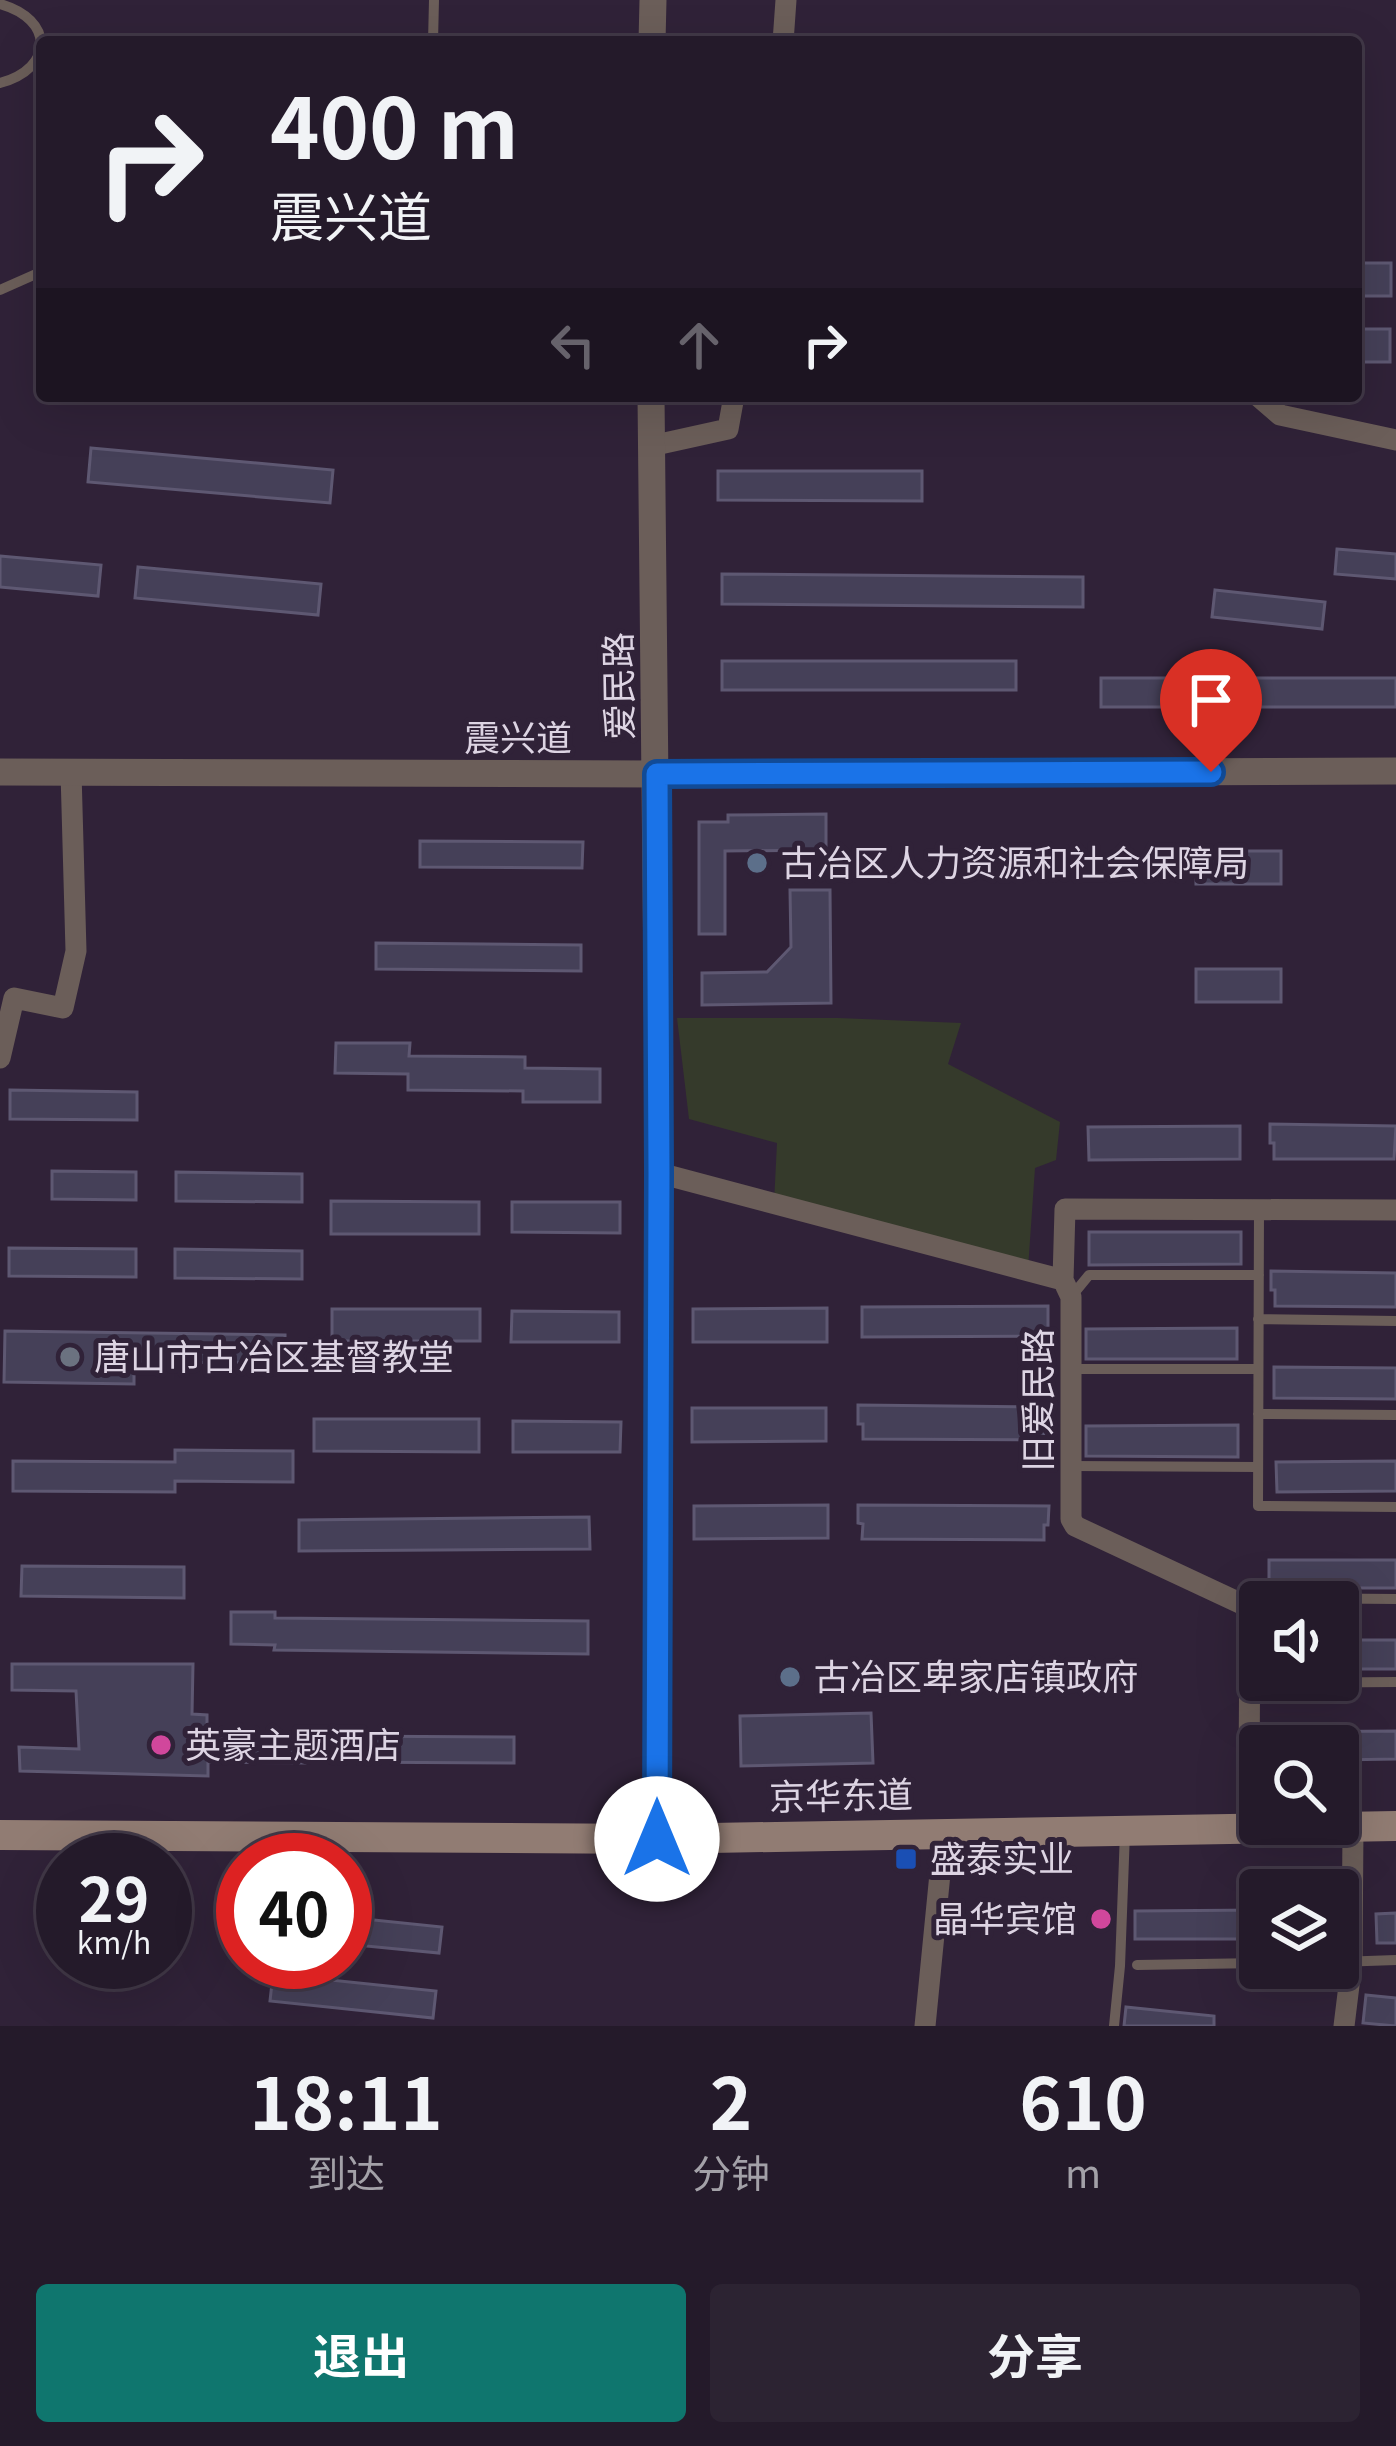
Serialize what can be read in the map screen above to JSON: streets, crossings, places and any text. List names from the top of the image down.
{
  "streets": {
    "main road": ["京华东道"],
    "street": ["爱民路", "震兴道", "旧爱民路"]
  },
  "crossings": [
    ["爱民路", "震兴道"],
    ["爱民路", "旧爱民路"],
    ["爱民路", "京华东道"]
  ],
  "places": {
    "other": [
      "古冶区人力资源和社会保障局",
      "唐山市古冶区基督教堂",
      "古冶区卑家店镇政府",
      "英豪主题酒店",
      "晶华宾馆"
    ],
    "transit": ["盛泰实业"]
  },
  "page": {
    "turn": ["400 m", "震兴道"],
    "speed": "29 km/h",
    "limit": "40",
    "eta": [
      "18:11",
      "到达",
      "2",
      "分钟",
      "610",
      "m"
    ],
    "buttons": ["退出", "分享"]
  }
}
